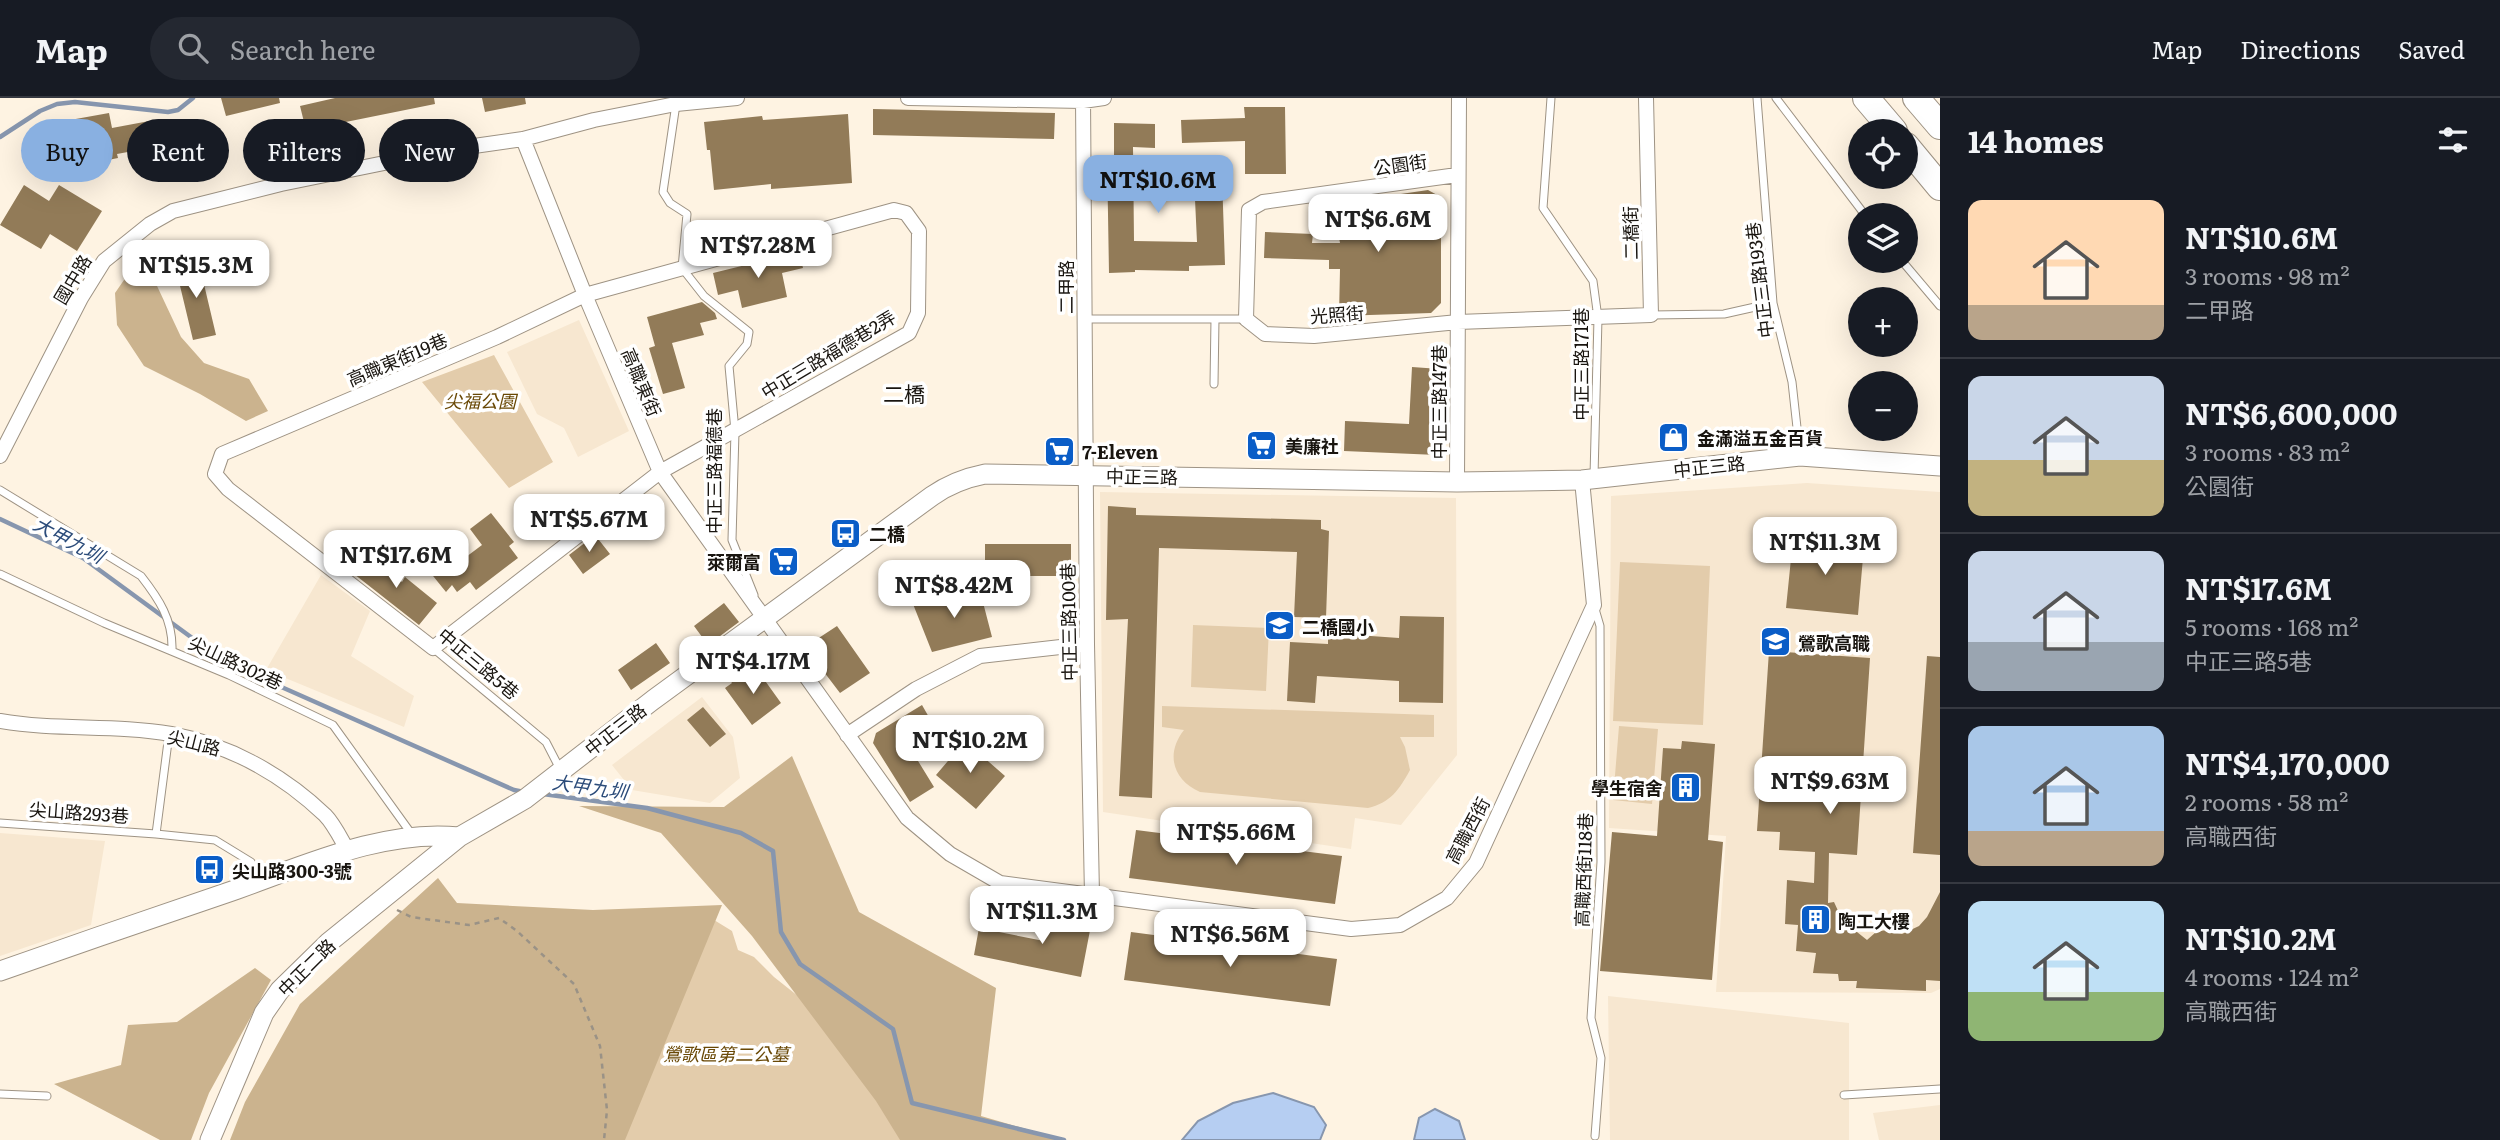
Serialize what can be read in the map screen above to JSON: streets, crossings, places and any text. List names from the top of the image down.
{
  "streets": {
    "street": [
      "公園街",
      "二橋街",
      "國中路",
      "二甲路",
      "光照街",
      "中正三路福德巷2弄",
      "高職東街19巷",
      "高職東街",
      "中正三路147巷",
      "中正三路",
      "中正三路100巷",
      "中正三路5巷",
      "尖山路",
      "高職西街",
      "中正二路"
    ],
    "lane": [
      "中正三路193巷",
      "中正三路171巷",
      "中正三路福德巷",
      "尖山路302巷",
      "尖山路293巷",
      "高職西街118巷"
    ]
  },
  "crossings": [
    ["公園街", "光照街"],
    ["公園街", "中正三路147巷"],
    ["國中路", "高職東街"],
    ["中正三路193巷", "中正三路"],
    ["二甲路", "光照街"],
    ["二甲路", "中正三路"],
    ["二甲路", "中正三路100巷"],
    ["光照街", "中正三路171巷"],
    ["光照街", "中正三路147巷"],
    ["中正三路福德巷2弄", "高職東街"],
    ["中正三路福德巷2弄", "中正三路福德巷"],
    ["中正三路福德巷2弄", "中正三路5巷"],
    ["高職東街19巷", "高職東街"],
    ["高職東街19巷", "中正三路5巷"],
    ["中正三路171巷", "中正三路"],
    ["高職東街", "中正三路"],
    ["高職東街", "中正三路福德巷"],
    ["高職東街", "高職西街"],
    ["中正三路147巷", "中正三路"],
    ["中正三路", "中正三路福德巷"],
    ["中正三路", "中正三路100巷"],
    ["中正三路", "中正三路5巷"],
    ["中正三路", "高職西街"],
    ["中正三路", "中正二路"],
    ["中正三路福德巷", "高職西街"],
    ["中正三路100巷", "高職西街"],
    ["高職西街", "高職西街118巷"]
  ],
  "districts": ["二橋"],
  "water": ["大甲九圳"],
  "parks": ["尖福公園", "鶯歌區第二公墓"],
  "places": {
    "shop": ["金滿溢五金百貨"],
    "supermarket": ["美廉社", "7-Eleven", "萊爾富"],
    "bus stop": ["二橋", "尖山路300-3號"],
    "school or university": ["二橋國小", "鶯歌高職"],
    "building": ["學生宿舍", "陶工大樓"]
  },
  "page": {
    "header": "Map",
    "search": "Search here",
    "nav": ["Map", "Directions", "Saved"],
    "heading": "14 homes",
    "map_buttons": ["+", "−"],
    "chip": [
      "Buy",
      "Rent",
      "Filters",
      "New"
    ],
    "price": [
      "NT$10.6M",
      "NT$6.6M",
      "NT$7.28M",
      "NT$15.3M",
      "NT$5.67M",
      "NT$11.3M",
      "NT$17.6M",
      "NT$8.42M",
      "NT$4.17M",
      "NT$10.2M",
      "NT$9.63M",
      "NT$5.66M",
      "NT$11.3M",
      "NT$6.56M"
    ],
    "list": [
      {
        "name": "NT$10.6M",
        "note": "3 rooms · 98 m² · 二甲路"
      },
      {
        "name": "NT$6,600,000",
        "note": "3 rooms · 83 m² · 公園街"
      },
      {
        "name": "NT$17.6M",
        "note": "5 rooms · 168 m² · 中正三路5巷"
      },
      {
        "name": "NT$4,170,000",
        "note": "2 rooms · 58 m² · 高職西街"
      },
      {
        "name": "NT$10.2M",
        "note": "4 rooms · 124 m² · 高職西街"
      }
    ]
  }
}
